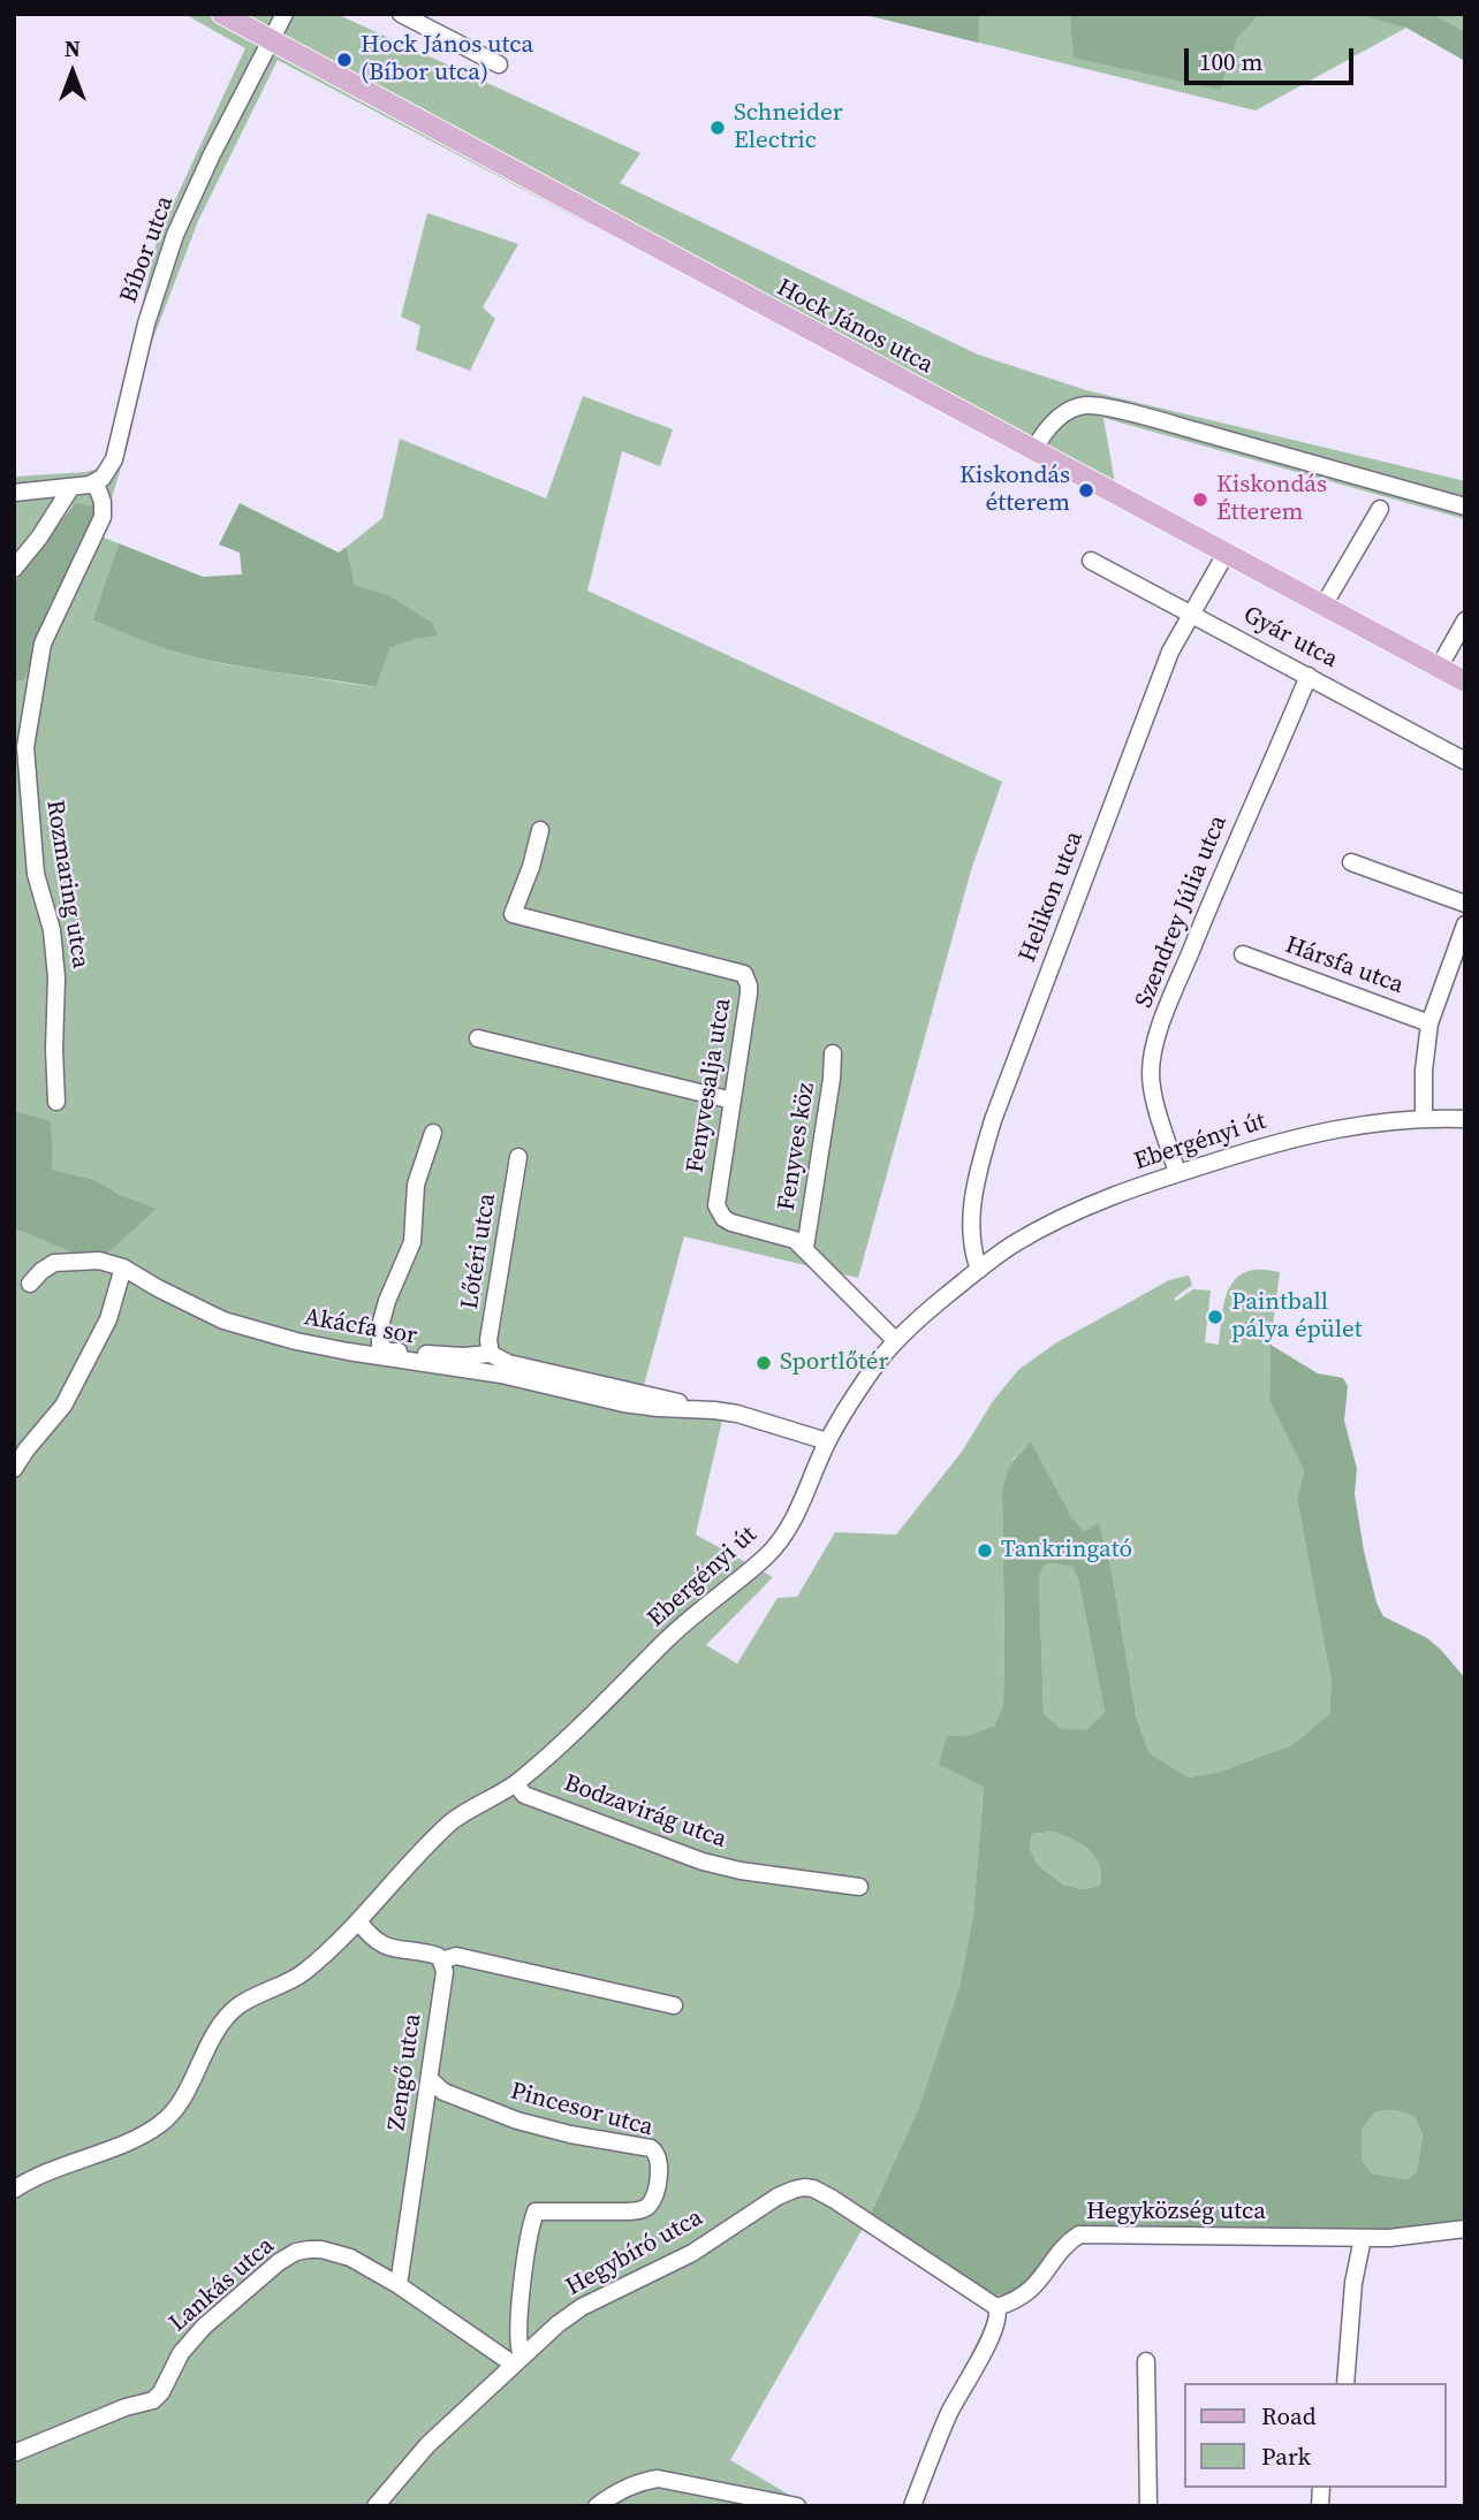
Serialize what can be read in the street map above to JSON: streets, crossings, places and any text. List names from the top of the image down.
{
  "streets": {
    "main road": ["Hock János utca"],
    "street": [
      "Bíbor utca",
      "Gyár utca",
      "Rozmaring utca",
      "Helikon utca",
      "Szendrey Júlia utca",
      "Hársfa utca",
      "Fenyvesalja utca",
      "Ebergényi út",
      "Fenyves köz",
      "Lőtéri utca",
      "Akácfa sor",
      "Bodzavirág utca",
      "Zengő utca",
      "Pincesor utca",
      "Hegyközség utca",
      "Hegybíró utca",
      "Lankás utca"
    ]
  },
  "crossings": [
    ["Bíbor utca", "Hock János utca"],
    ["Bíbor utca", "Rozmaring utca"],
    ["Hock János utca", "Helikon utca"],
    ["Gyár utca", "Helikon utca"],
    ["Gyár utca", "Szendrey Júlia utca"],
    ["Helikon utca", "Ebergényi út"],
    ["Szendrey Júlia utca", "Ebergényi út"],
    ["Fenyvesalja utca", "Ebergényi út"],
    ["Fenyvesalja utca", "Fenyves köz"],
    ["Ebergényi út", "Akácfa sor"],
    ["Ebergényi út", "Bodzavirág utca"],
    ["Zengő utca", "Pincesor utca"],
    ["Zengő utca", "Lankás utca"],
    ["Pincesor utca", "Hegybíró utca"],
    ["Pincesor utca", "Lankás utca"],
    ["Hegyközség utca", "Hegybíró utca"],
    ["Hegybíró utca", "Lankás utca"]
  ],
  "places": [
    "Hock János utca (Bíbor utca)",
    "Schneider Electric",
    "Kiskondás étterem",
    "Kiskondás Étterem",
    "Paintball pálya épület",
    "Sportlőtér",
    "Tankringató"
  ],
  "legend": ["Road", "Park"],
  "scale_bar": "100 m",
  "north": "top"
}
